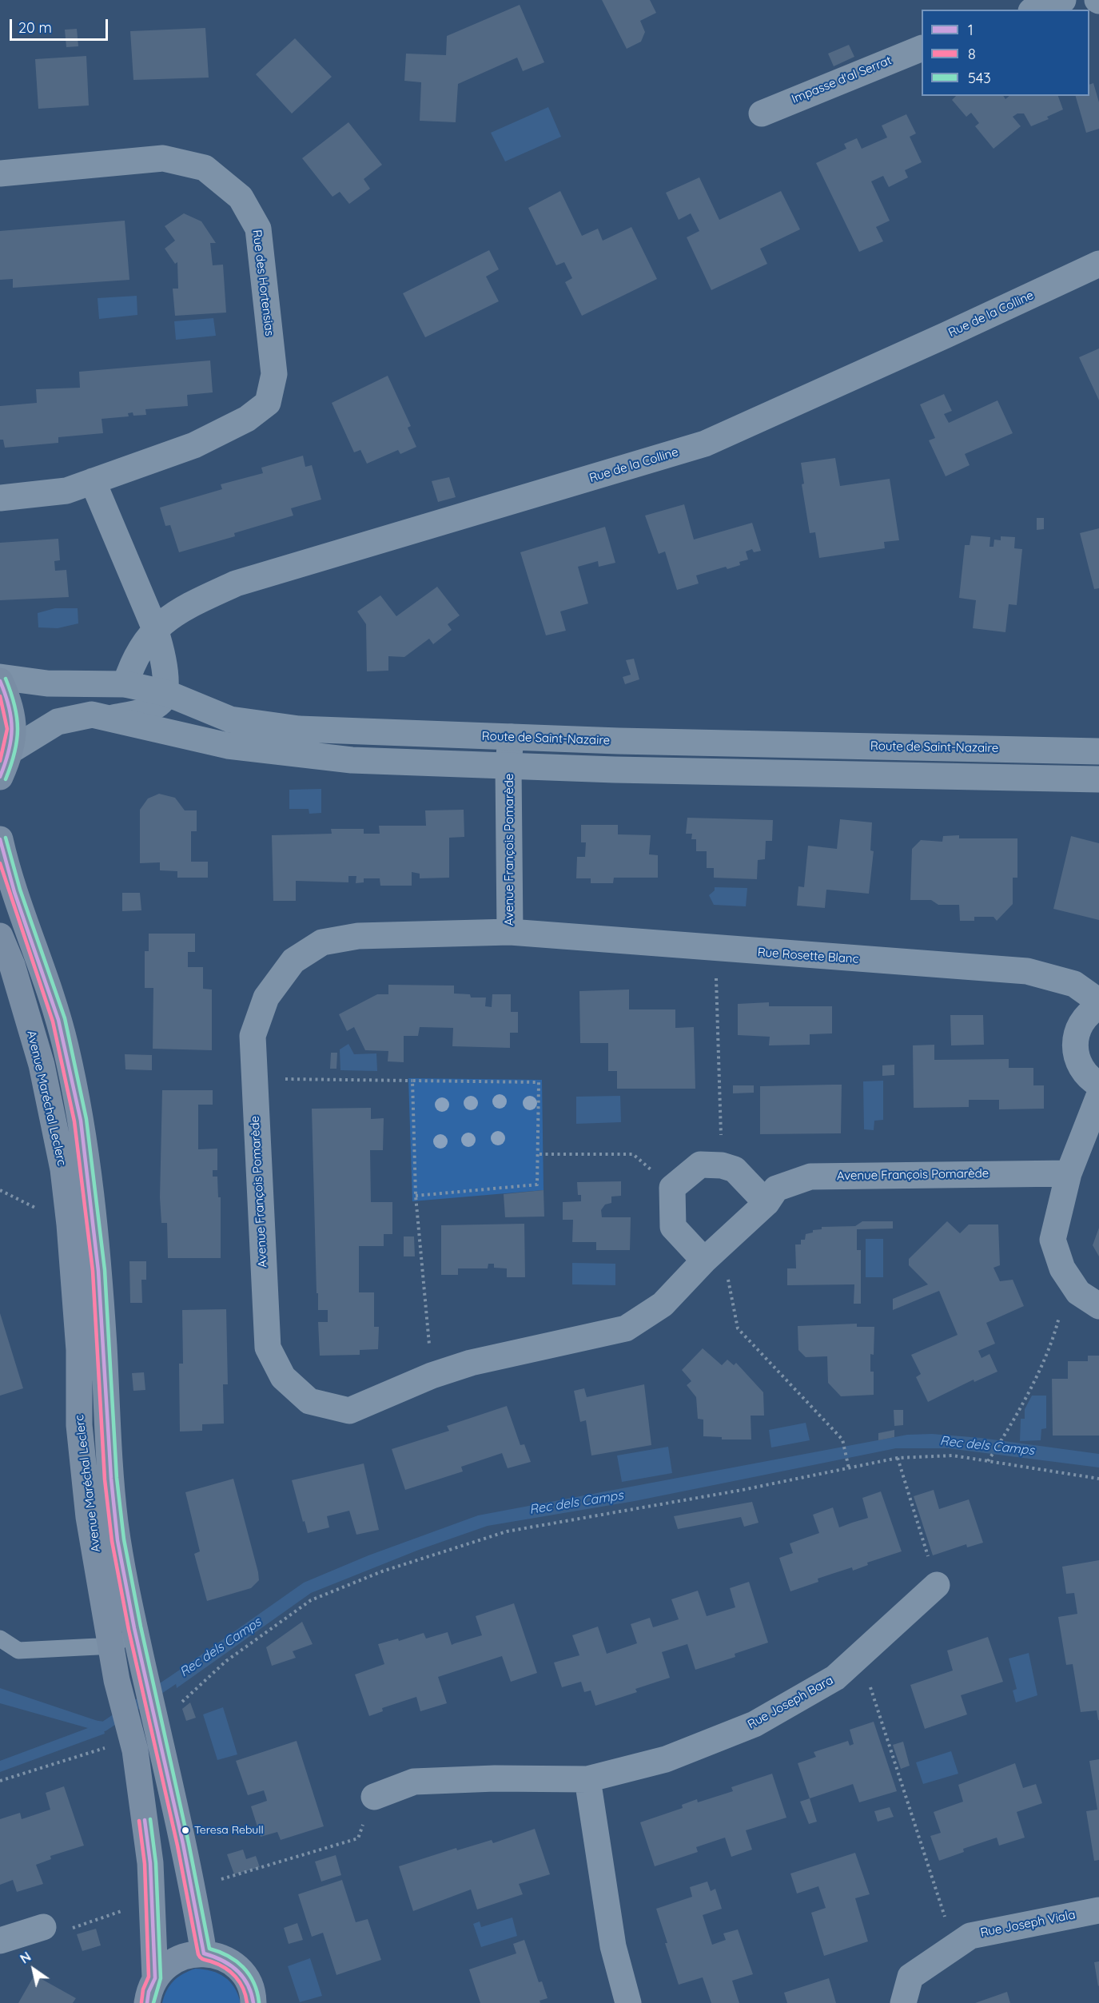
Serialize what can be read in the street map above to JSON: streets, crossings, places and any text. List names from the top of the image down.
{
  "streets": {
    "main road": ["Avenue Maréchal Leclerc"],
    "street": [
      "Impasse d'al Serrat",
      "Rue des Hortensias",
      "Rue de la Colline",
      "Route de Saint-Nazaire",
      "Avenue François Pomarède",
      "Rue Rosette Blanc",
      "Rue Joseph Bara",
      "Rue Joseph Viala"
    ]
  },
  "crossings": [
    ["Rue de la Colline", "Route de Saint-Nazaire"],
    ["Route de Saint-Nazaire", "Avenue François Pomarède"],
    ["Avenue François Pomarède", "Rue Rosette Blanc"]
  ],
  "water": ["Rec dels Camps"],
  "places": ["Teresa Rebull"],
  "lines": ["transit line 543", "transit line 1", "transit line 8"],
  "legend": ["1", "8", "543"],
  "scale_bar": "20 m",
  "north": "top left"
}
